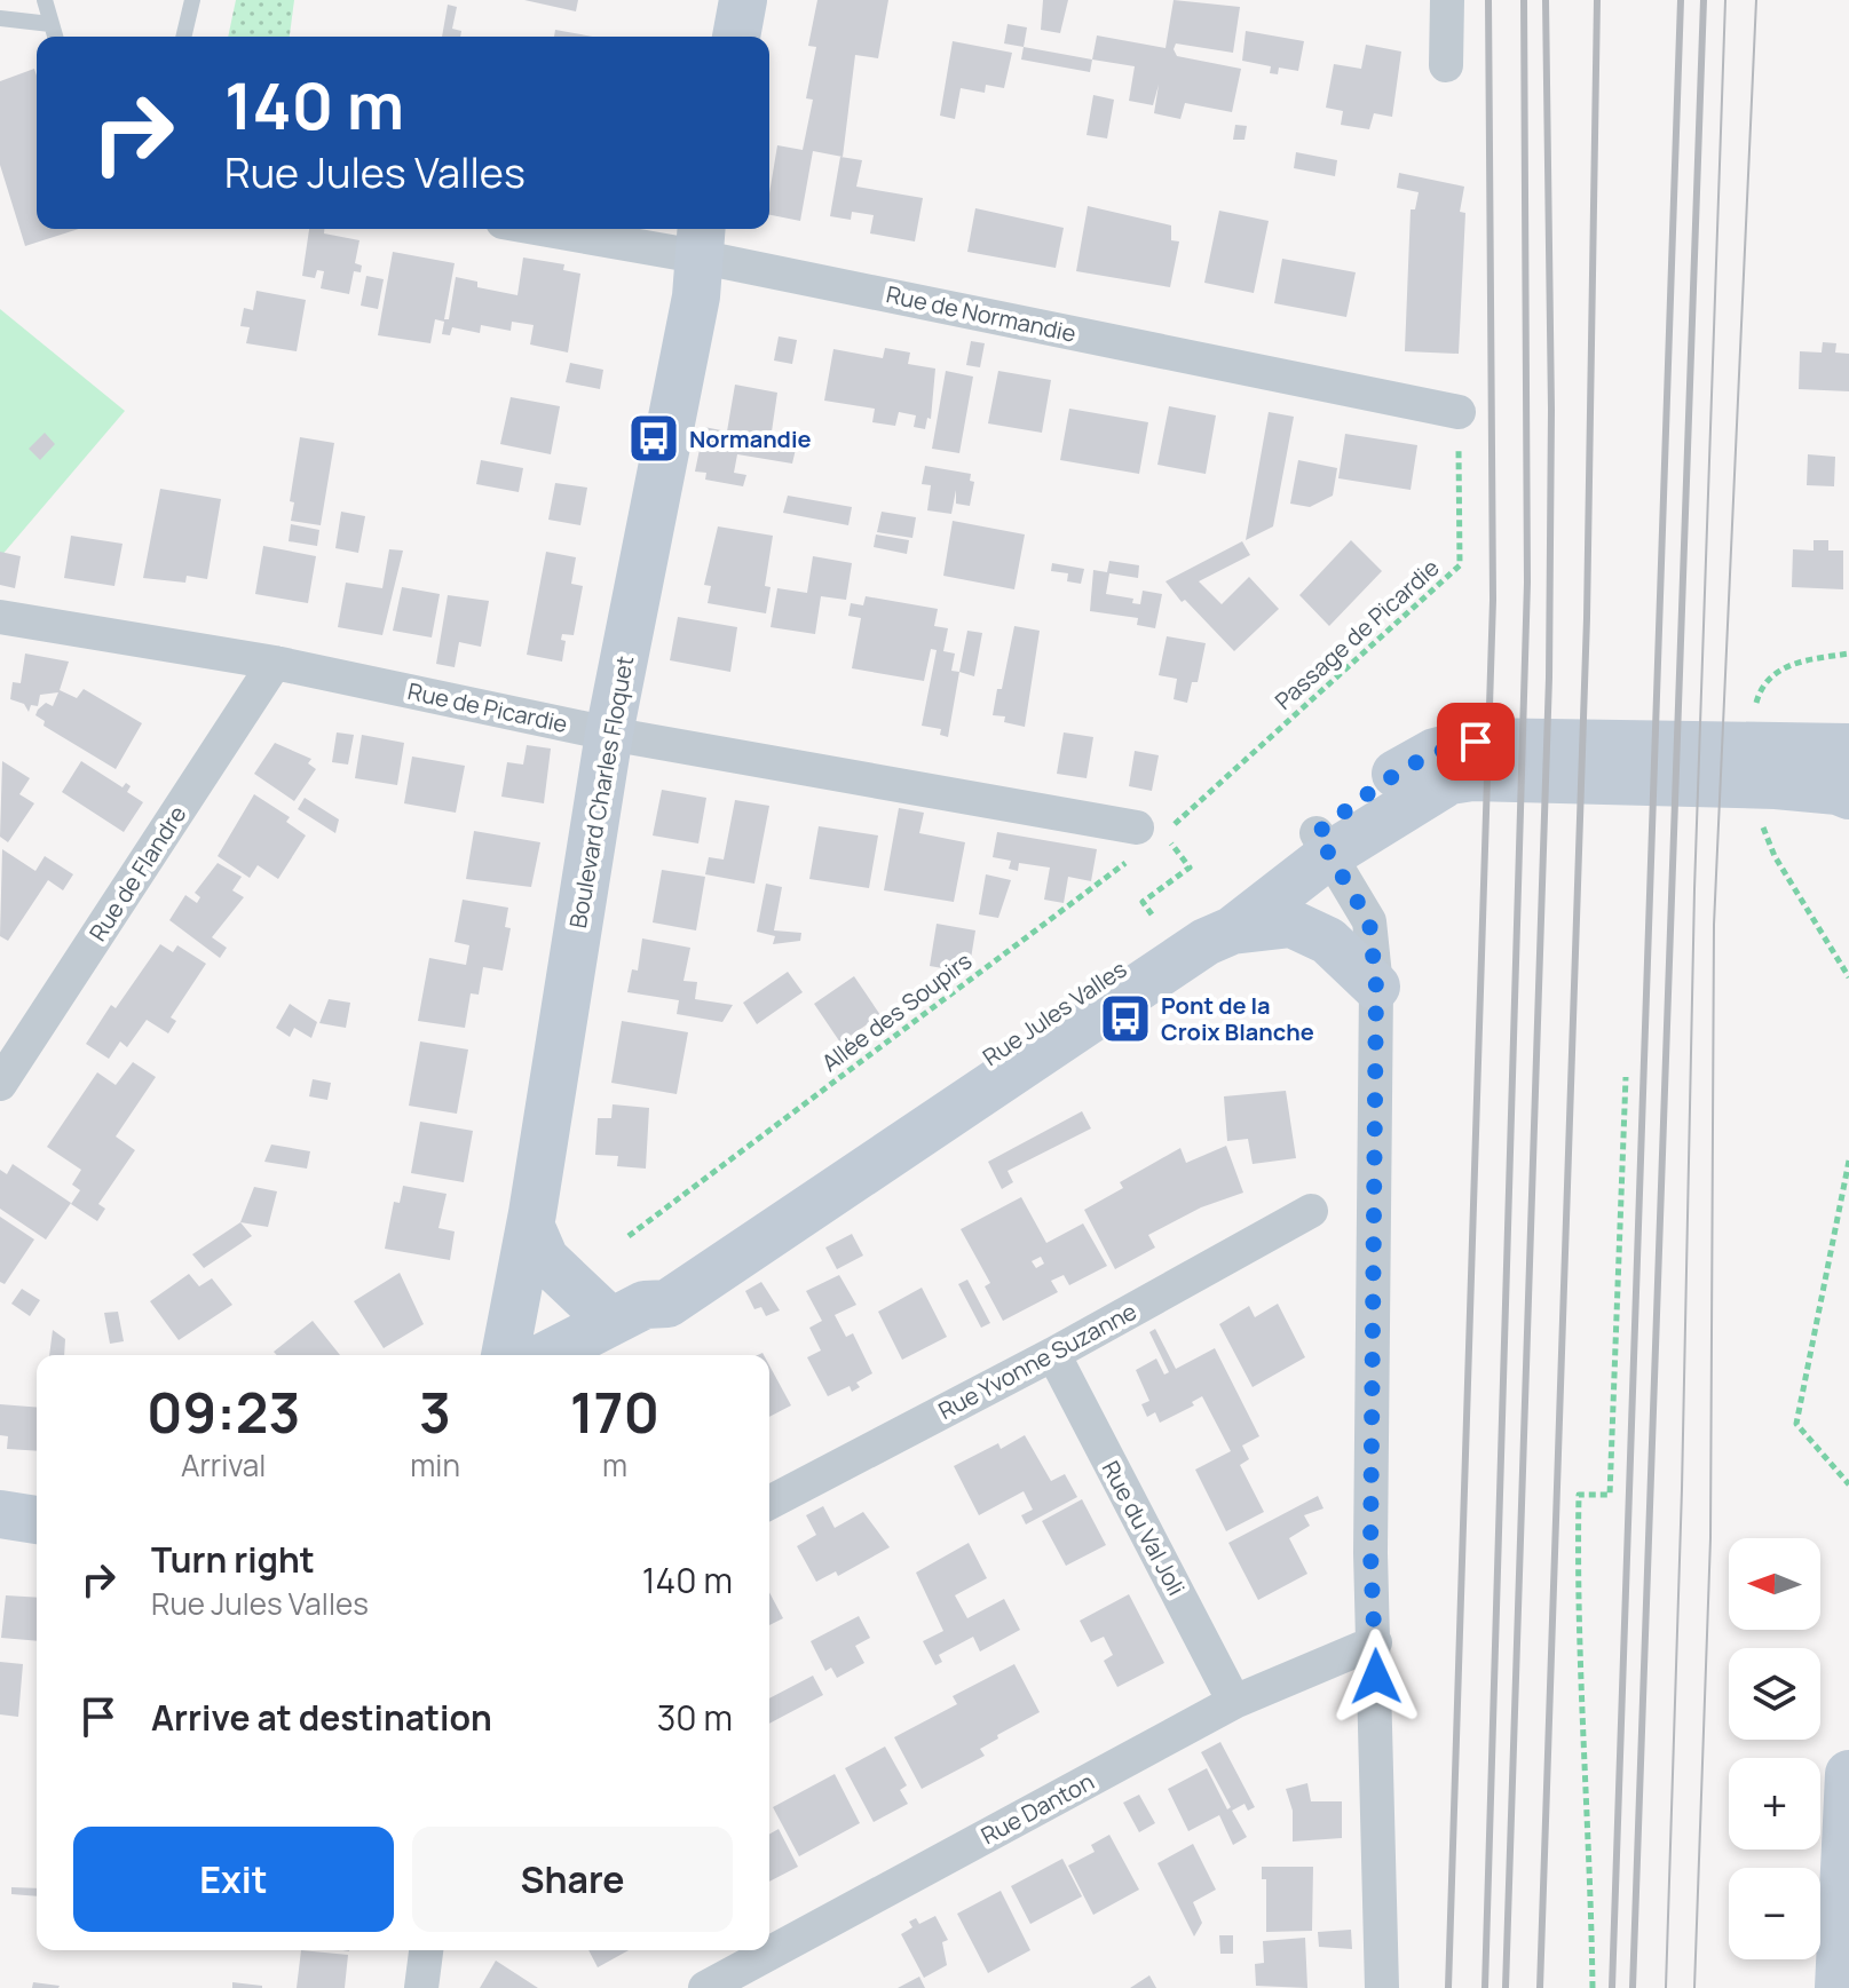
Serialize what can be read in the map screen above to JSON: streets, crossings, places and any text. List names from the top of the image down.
{
  "streets": {
    "street": [
      "Rue de Normandie",
      "Rue de Picardie",
      "Boulevard Charles Floquet",
      "Rue de Flandre",
      "Rue Jules Valles",
      "Rue Yvonne Suzanne",
      "Rue du Val Joli",
      "Rue Danton"
    ],
    "path": ["Passage de Picardie", "Allée des Soupirs"]
  },
  "crossings": [
    ["Rue de Normandie", "Passage de Picardie"],
    ["Rue de Normandie", "Boulevard Charles Floquet"],
    ["Passage de Picardie", "Rue de Picardie"],
    ["Passage de Picardie", "Allée des Soupirs"],
    ["Rue de Picardie", "Boulevard Charles Floquet"],
    ["Rue de Picardie", "Rue de Flandre"],
    ["Rue de Picardie", "Allée des Soupirs"],
    ["Rue Yvonne Suzanne", "Rue du Val Joli"],
    ["Rue du Val Joli", "Rue Danton"]
  ],
  "places": {
    "bus stop": ["Normandie", "Pont de la Croix Blanche"]
  },
  "north": "left",
  "page": {
    "turn": ["140 m", "Rue Jules Valles"],
    "eta": [
      "09:23",
      "Arrival",
      "3",
      "min",
      "170",
      "m"
    ],
    "list": [
      {
        "name": "Turn right",
        "note": "Rue Jules Valles",
        "value": "140 m"
      },
      {
        "name": "Arrive at destination",
        "value": "30 m"
      }
    ],
    "map_buttons": ["+", "−"],
    "buttons": ["Exit", "Share"]
  }
}
